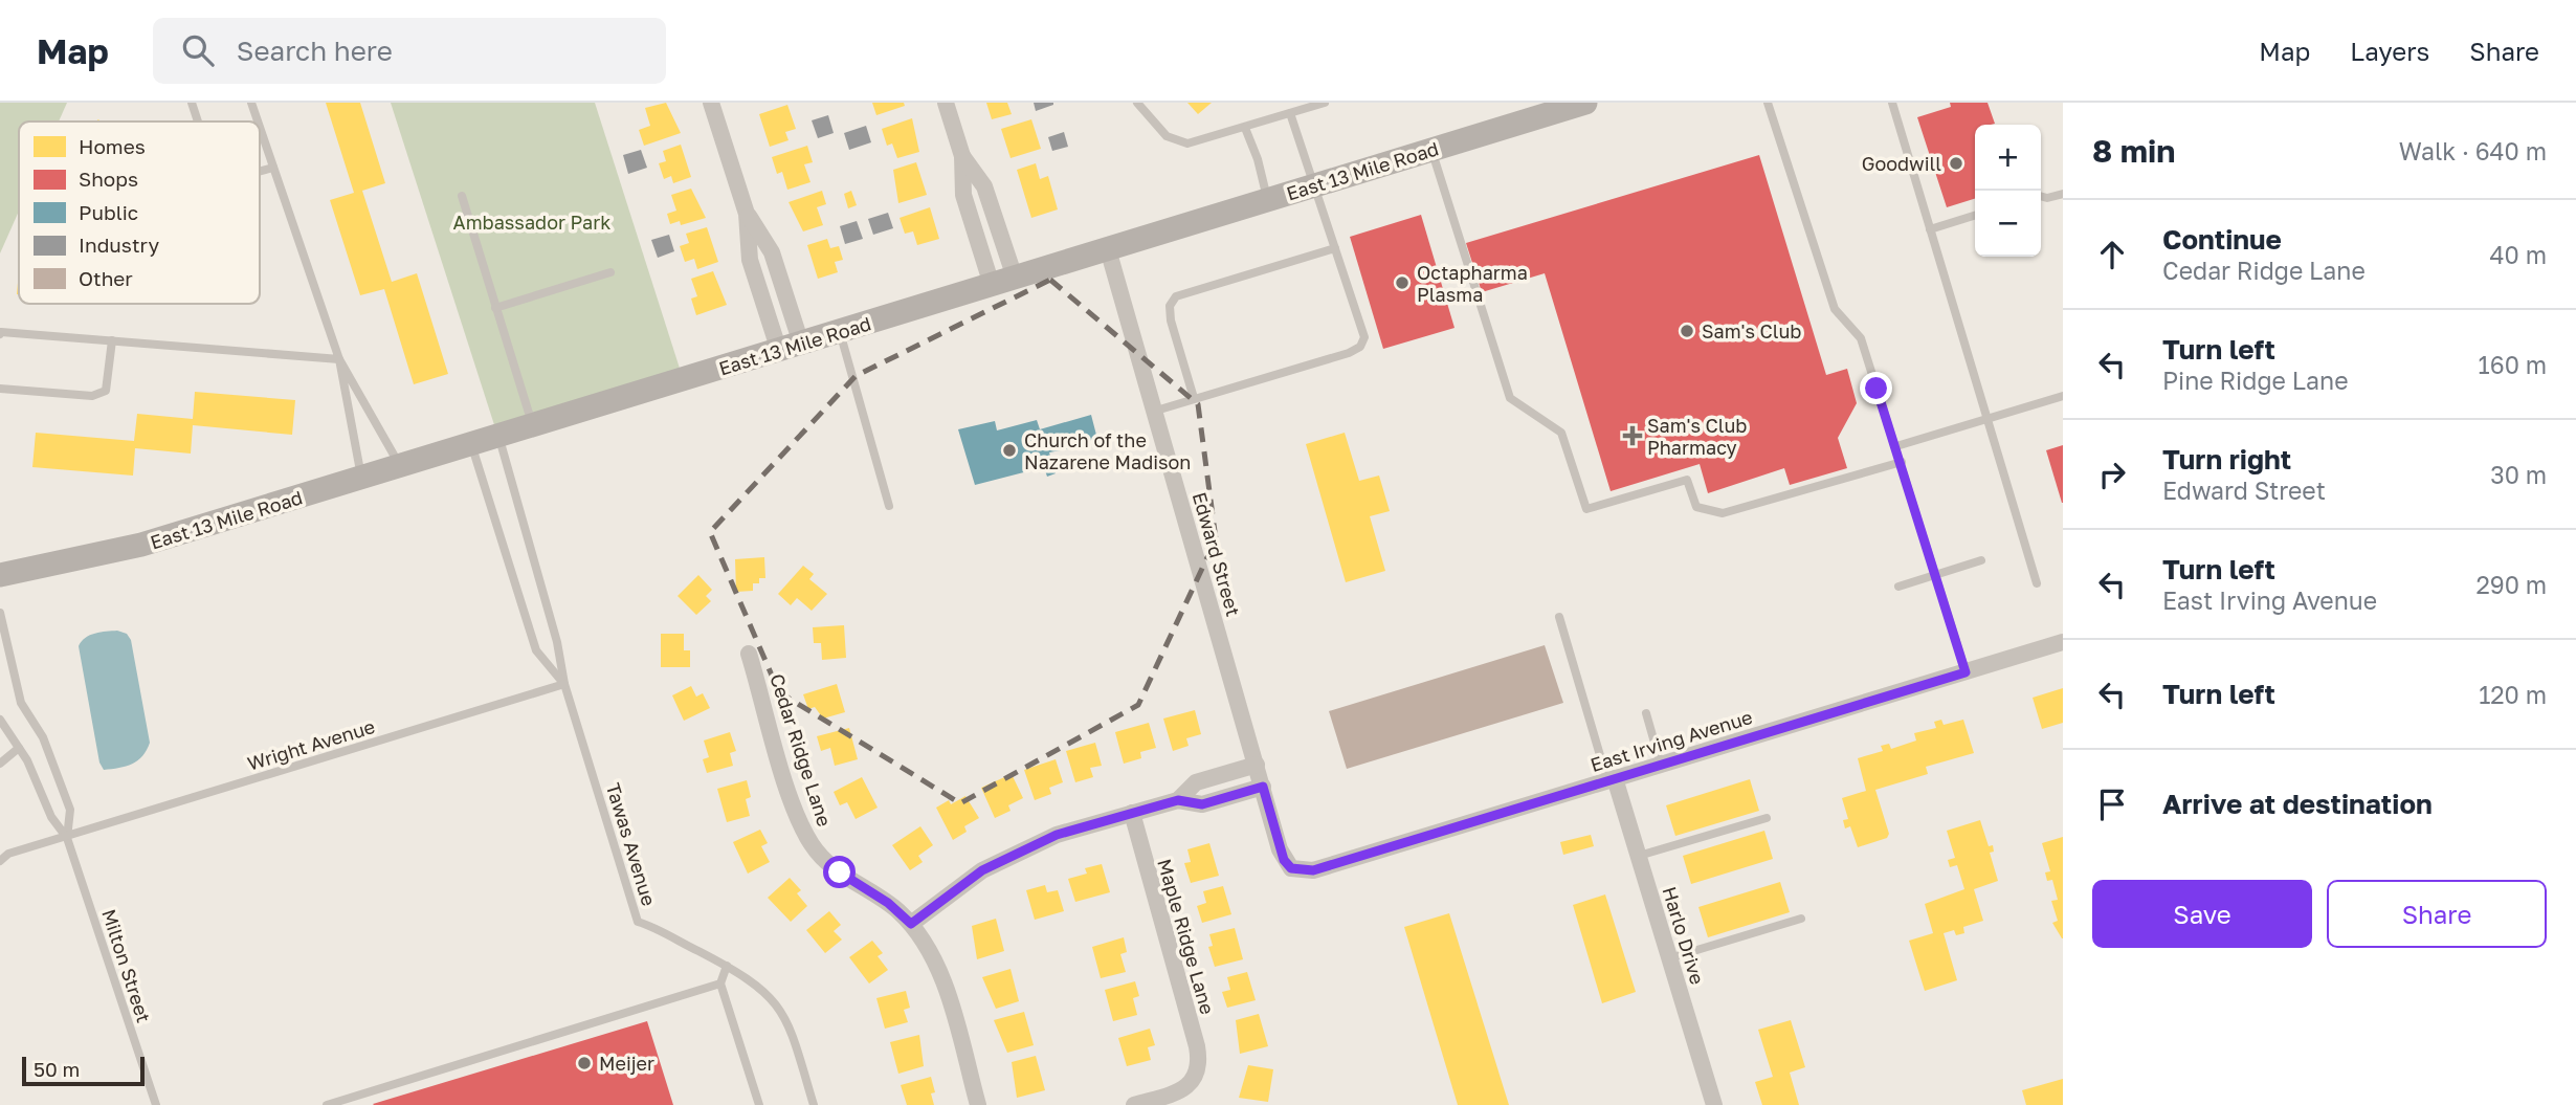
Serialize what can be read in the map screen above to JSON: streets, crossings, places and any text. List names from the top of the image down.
{
  "streets": {
    "main road": ["East 13 Mile Road"],
    "street": [
      "Edward Street",
      "East Irving Avenue",
      "Cedar Ridge Lane",
      "Harlo Drive",
      "Maple Ridge Lane"
    ],
    "lane": ["Wright Avenue", "Tawas Avenue", "Milton Street"]
  },
  "crossings": [
    ["East 13 Mile Road", "Edward Street"],
    ["East 13 Mile Road", "Tawas Avenue"],
    ["Edward Street", "East Irving Avenue"],
    ["East Irving Avenue", "Harlo Drive"],
    ["Wright Avenue", "Tawas Avenue"],
    ["Wright Avenue", "Milton Street"]
  ],
  "parks": ["Ambassador Park"],
  "places": {
    "other": [
      "Goodwill",
      "Octapharma Plasma",
      "Sam's Club",
      "Church of the Nazarene Madison",
      "Meijer"
    ],
    "health": ["Sam's Club Pharmacy"]
  },
  "legend": [
    "Homes",
    "Shops",
    "Public",
    "Industry",
    "Other"
  ],
  "scale_bar": "50 m",
  "page": {
    "header": "Map",
    "search": "Search here",
    "nav": ["Map", "Layers", "Share"],
    "heading": ["8 min", "Walk · 640 m"],
    "map_buttons": ["+", "−"],
    "list": [
      ["Continue", "Cedar Ridge Lane", "40 m"],
      ["Turn left", "Pine Ridge Lane", "160 m"],
      ["Turn right", "Edward Street", "30 m"],
      ["Turn left", "East Irving Avenue", "290 m"],
      ["Turn left", "120 m"],
      "Arrive at destination"
    ],
    "buttons": ["Save", "Share"],
    "scale": "50 m"
  }
}
